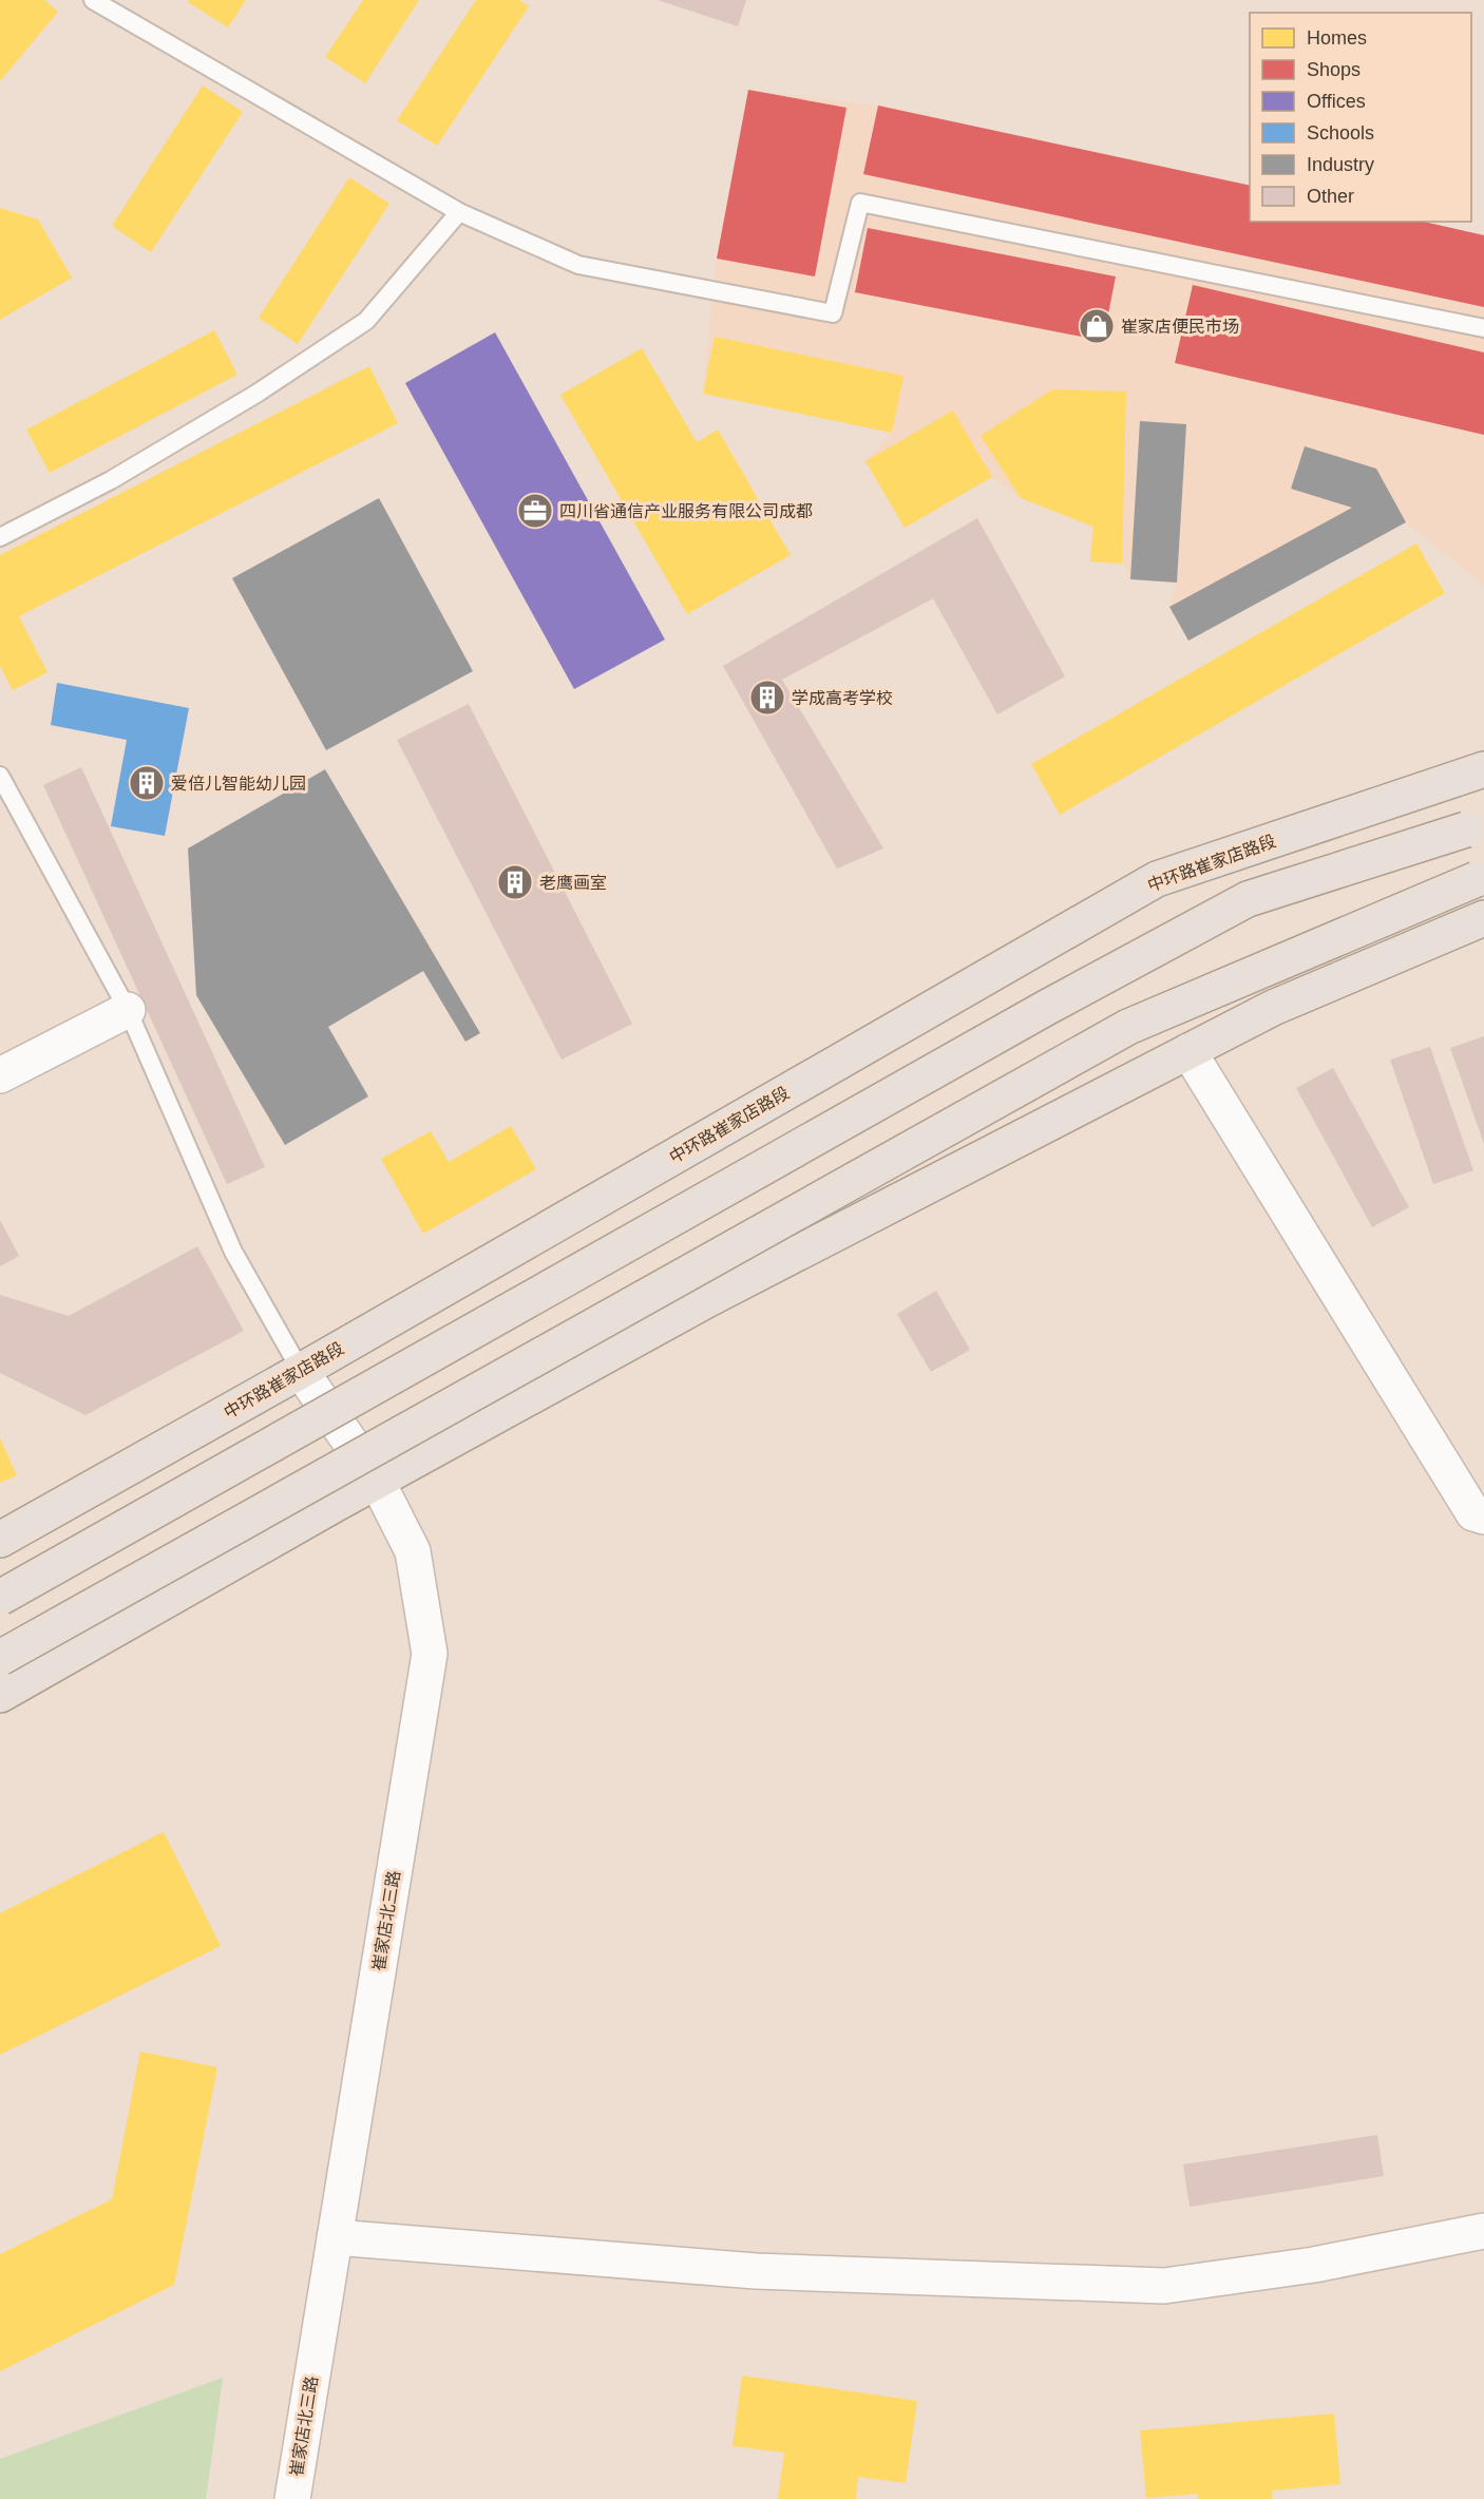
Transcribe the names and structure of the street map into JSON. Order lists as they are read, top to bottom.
{
  "streets": {
    "main road": ["中环路崔家店路段"],
    "street": ["崔家店北三路"]
  },
  "crossings": [
    ["中环路崔家店路段", "崔家店北三路"]
  ],
  "places": {
    "shop": ["崔家店便民市场"],
    "office": ["四川省通信产业服务有限公司成都"],
    "building": ["学成高考学校", "爱倍儿智能幼儿园", "老鹰画室"]
  },
  "legend": [
    "Homes",
    "Shops",
    "Offices",
    "Schools",
    "Industry",
    "Other"
  ]
}
